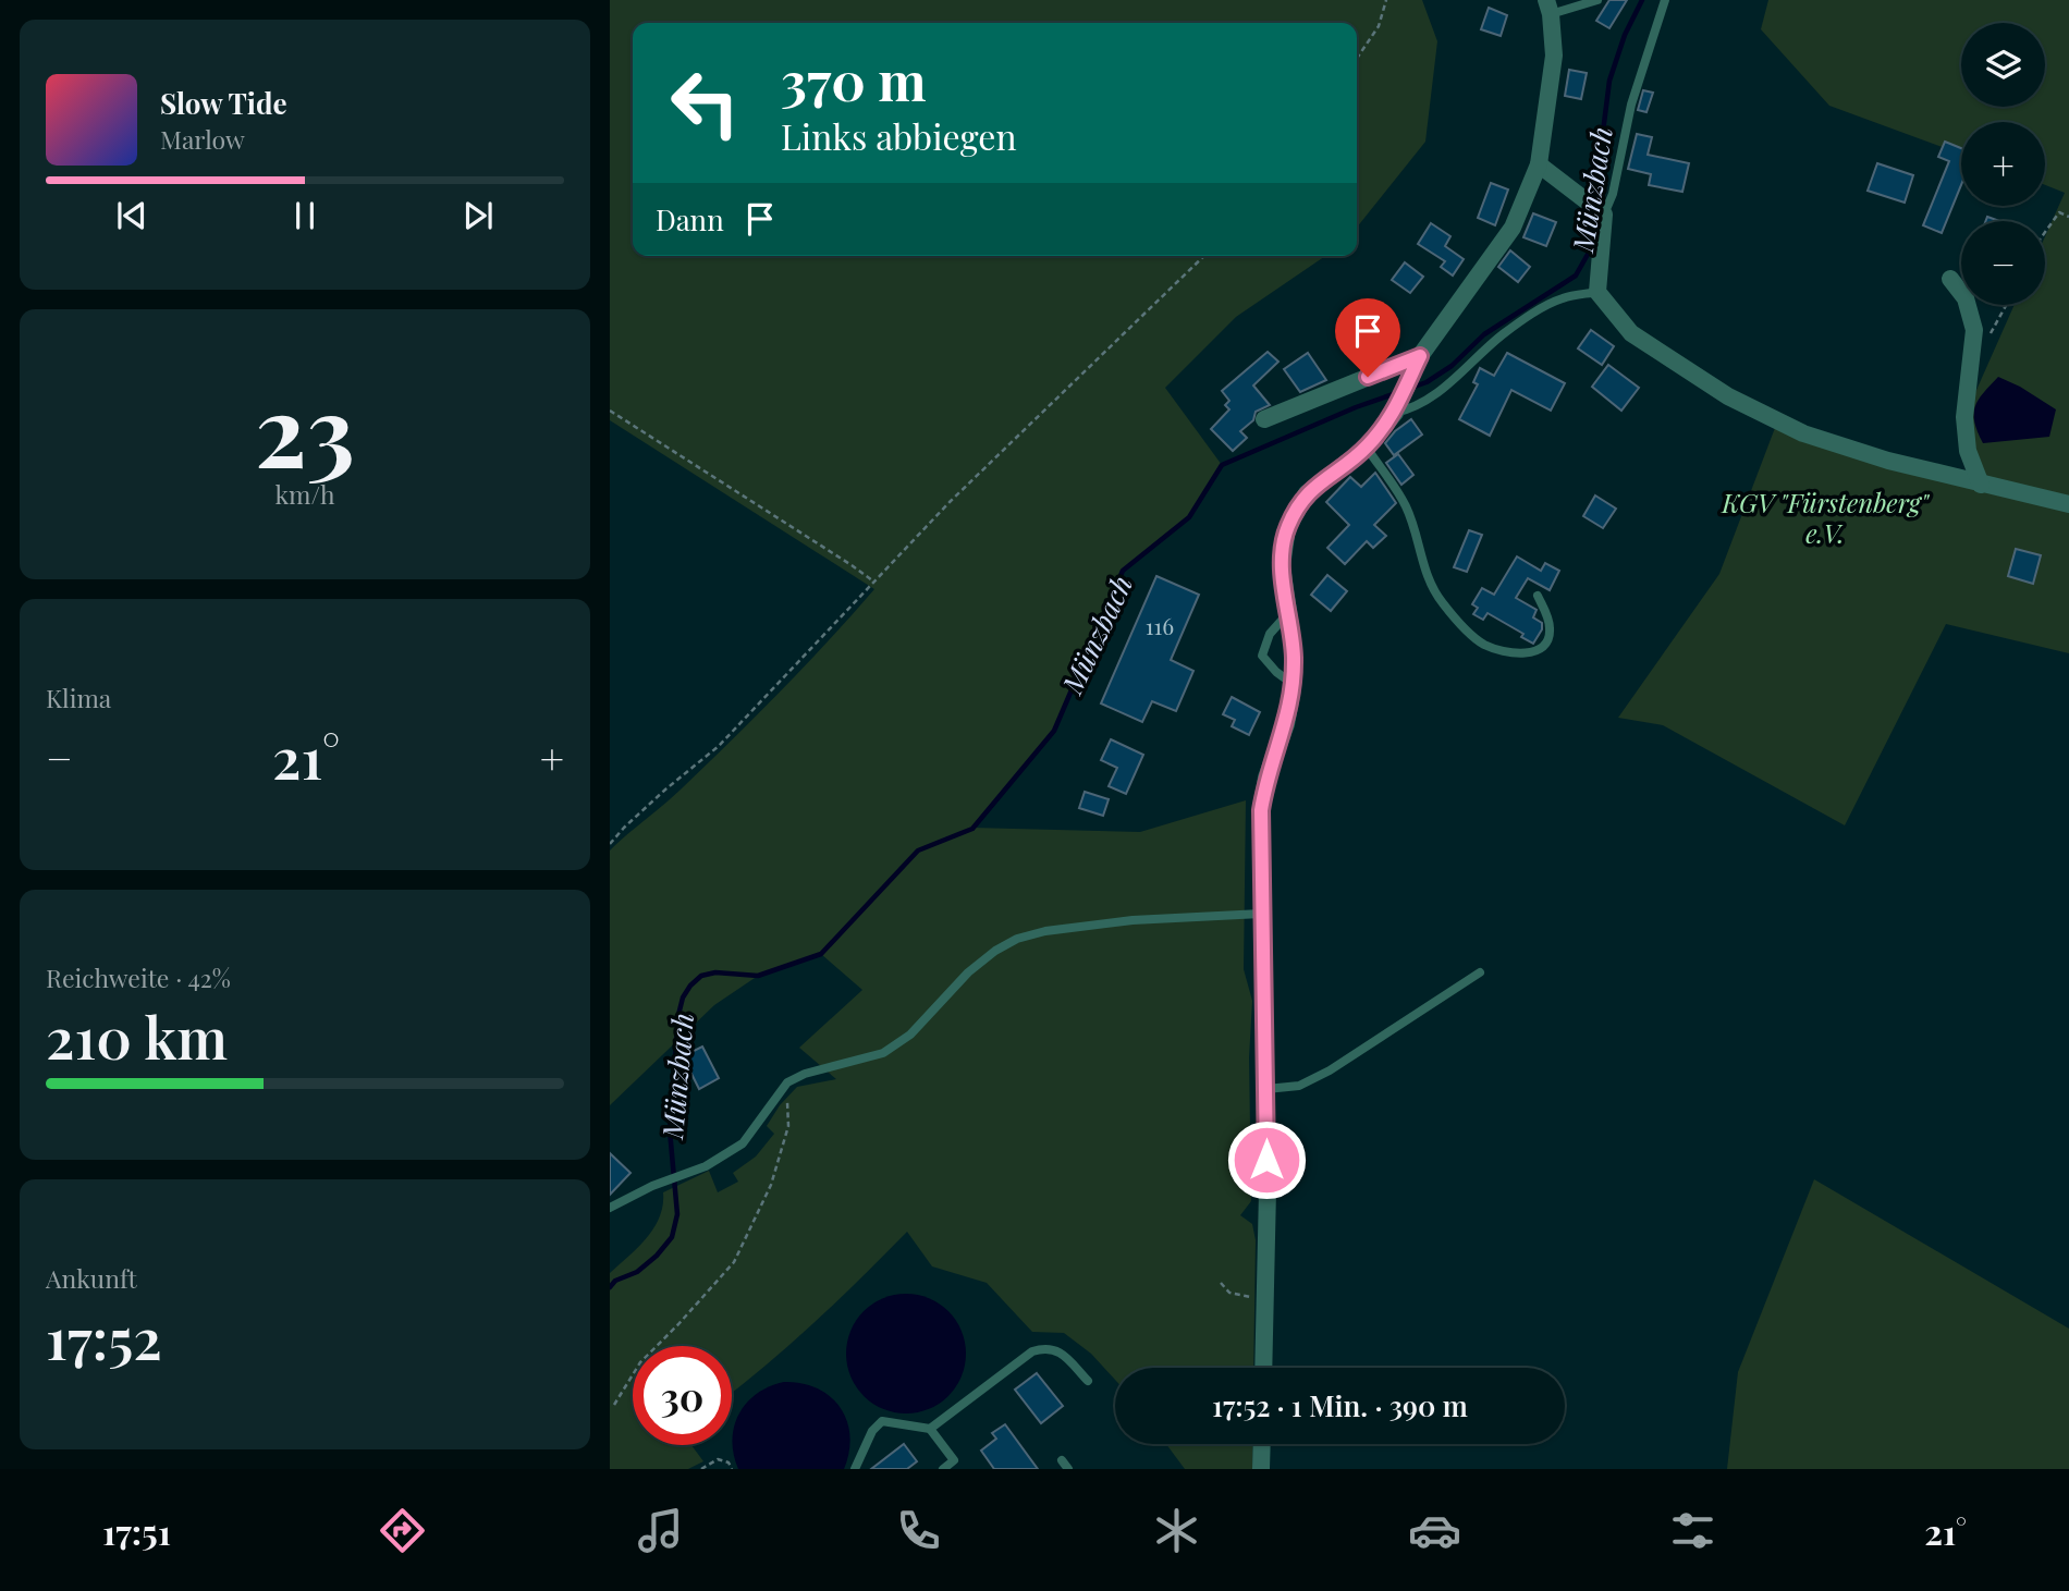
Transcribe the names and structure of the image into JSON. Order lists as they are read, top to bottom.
{
  "water": ["Münzbach"],
  "parks": ["KGV \"Fürstenberg\" e.V."],
  "house_numbers": ["116"],
  "page": {
    "map_buttons": ["+", "−"],
    "turn": ["370 m", "Links abbiegen"],
    "song": ["Slow Tide", "Marlow"],
    "then": "Dann",
    "tile": [
      ["23", "km/h"],
      "Klima",
      ["Reichweite · 42%", "210 km"],
      ["Ankunft", "17:52"]
    ],
    "heat": ["−", "21°", "+"],
    "limit": "30",
    "trip": "17:52 · 1 Min. · 390 m",
    "tabs": ["17:51", "21°"]
  }
}
